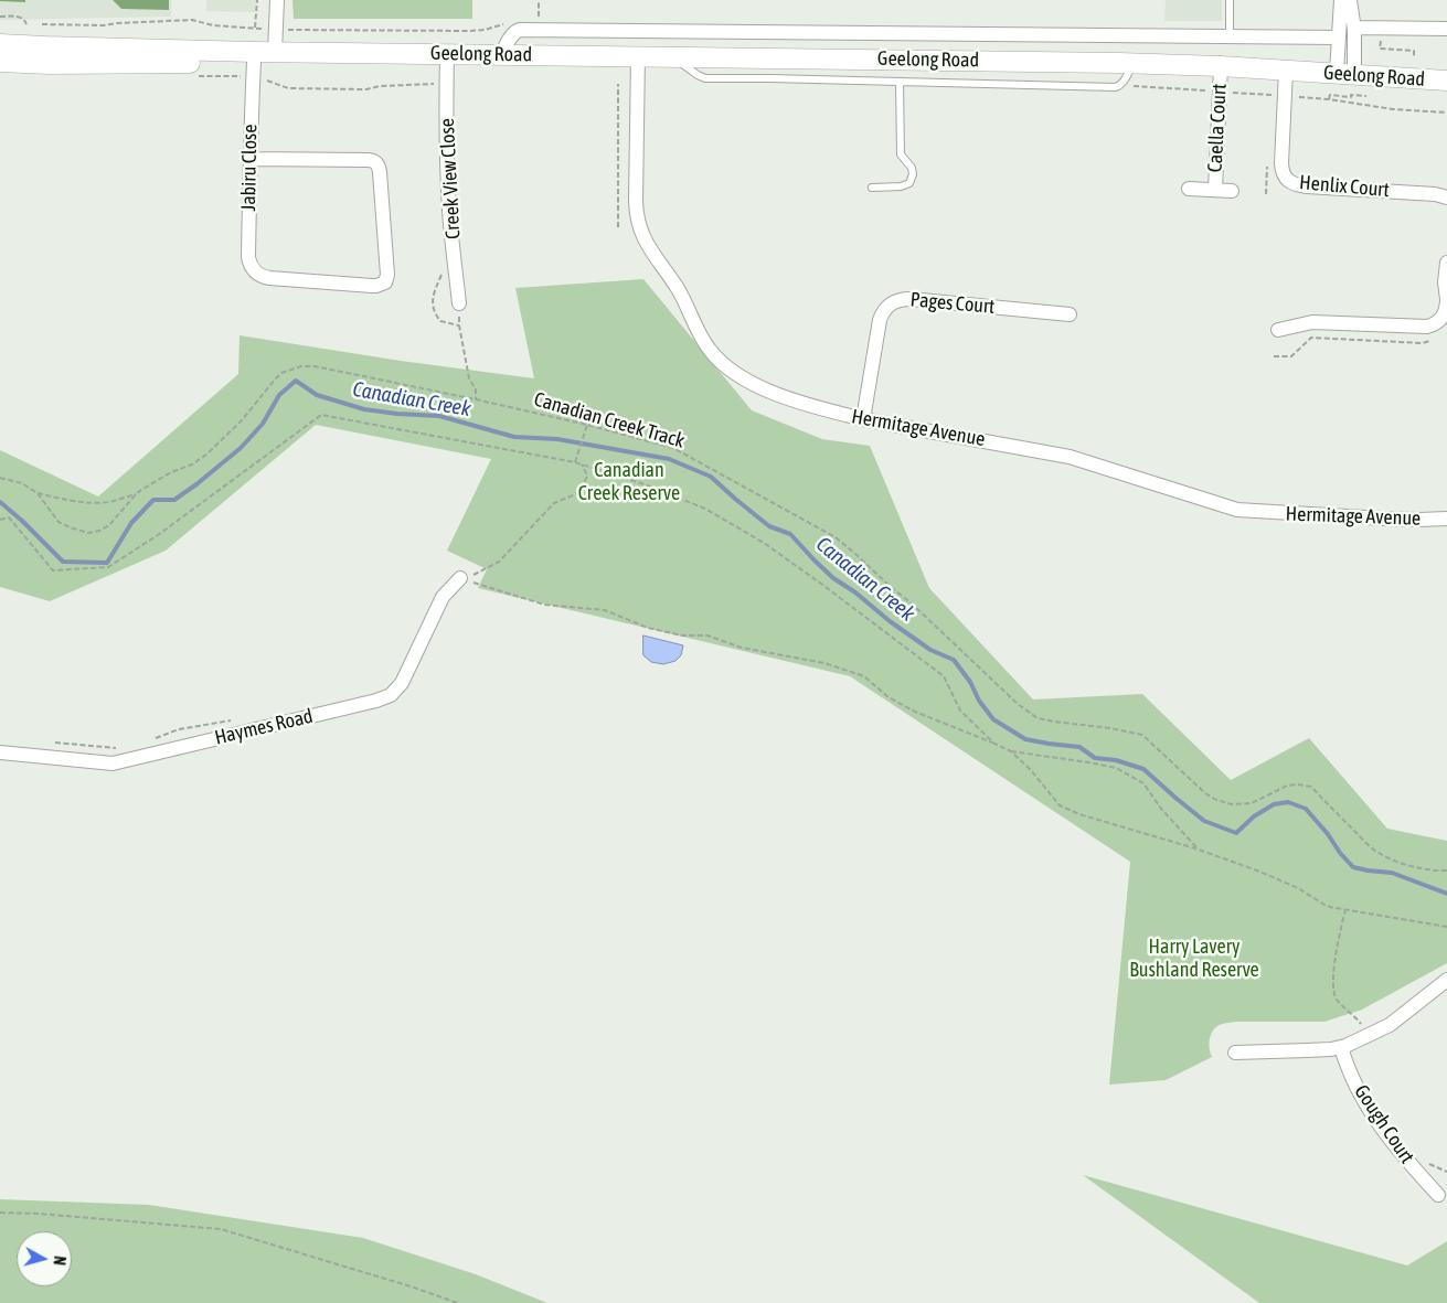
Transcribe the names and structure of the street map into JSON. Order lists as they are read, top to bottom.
{
  "streets": {
    "main road": ["Geelong Road"],
    "street": [
      "Caella Court",
      "Jabiru Close",
      "Creek View Close",
      "Henlix Court",
      "Pages Court",
      "Hermitage Avenue",
      "Haymes Road",
      "Gough Court"
    ],
    "path": ["Canadian Creek Track"]
  },
  "crossings": [
    ["Geelong Road", "Caella Court"],
    ["Geelong Road", "Jabiru Close"],
    ["Geelong Road", "Creek View Close"],
    ["Geelong Road", "Henlix Court"],
    ["Geelong Road", "Hermitage Avenue"],
    ["Pages Court", "Hermitage Avenue"]
  ],
  "water": ["Canadian Creek"],
  "parks": ["Canadian Creek Reserve", "Harry Lavery Bushland Reserve"],
  "north": "right"
}
